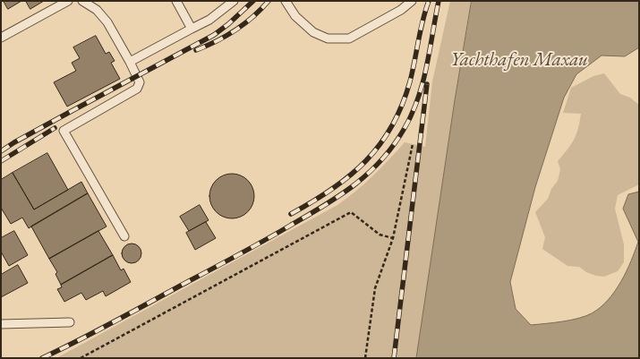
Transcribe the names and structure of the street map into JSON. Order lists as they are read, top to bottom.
{
  "water": ["Yachthafen Maxau"]
}
